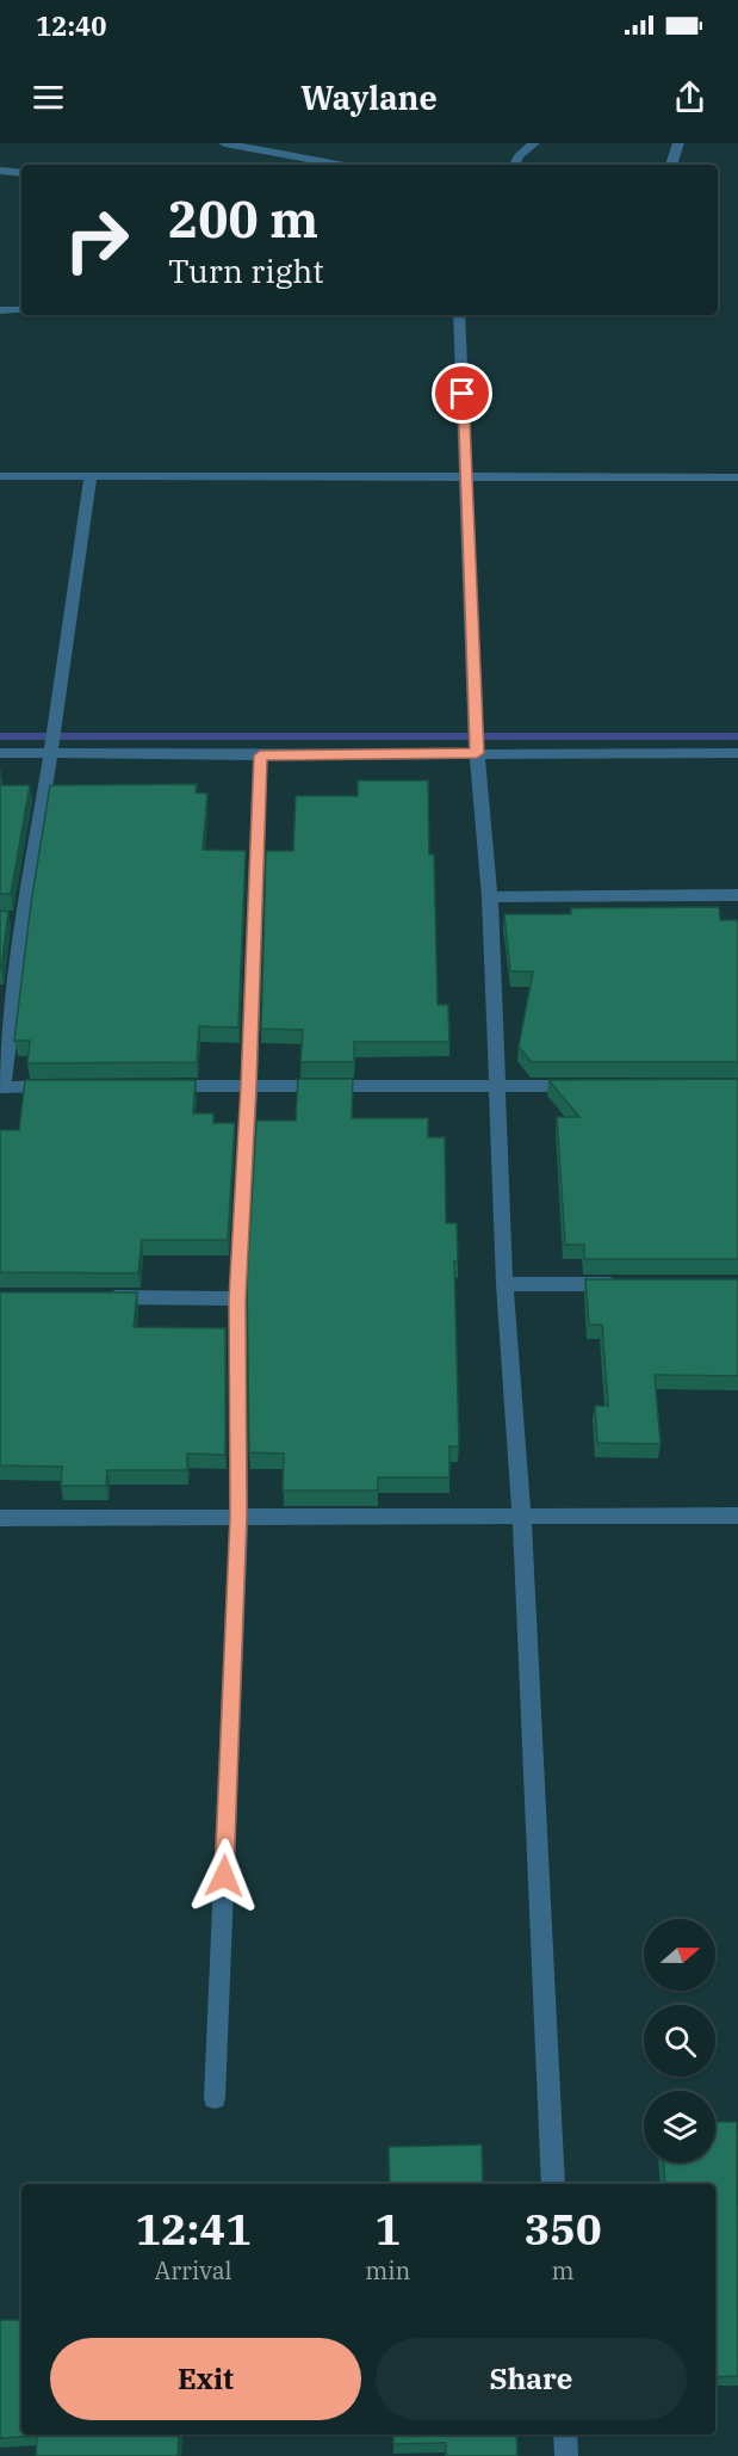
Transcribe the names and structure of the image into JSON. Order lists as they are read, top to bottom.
{
  "north": "right",
  "page": {
    "status": "12:40",
    "header": "Waylane",
    "turn": ["200 m", "Turn right"],
    "eta": [
      "12:41",
      "Arrival",
      "1",
      "min",
      "350",
      "m"
    ],
    "buttons": ["Exit", "Share"]
  }
}
